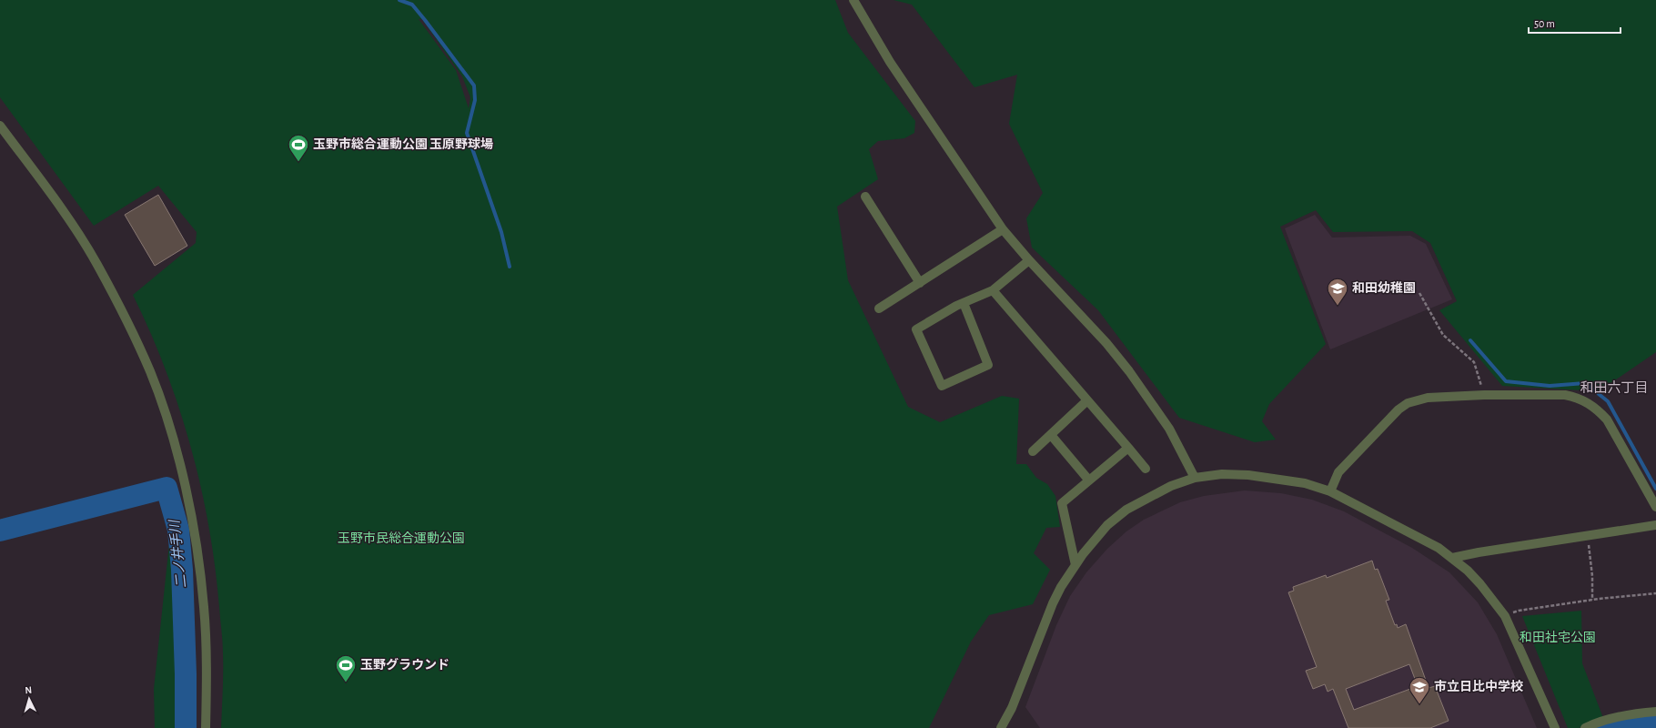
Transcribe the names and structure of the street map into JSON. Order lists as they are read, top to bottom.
{
  "districts": ["和田六丁目"],
  "water": ["二ノ井手川"],
  "parks": ["玉野市民総合運動公園", "和田社宅公園"],
  "places": {
    "sports": ["玉野市総合運動公園 玉原野球場", "玉野グラウンド"],
    "school or university": ["和田幼稚園", "市立日比中学校"]
  },
  "scale_bar": "50 m",
  "north": "top"
}
